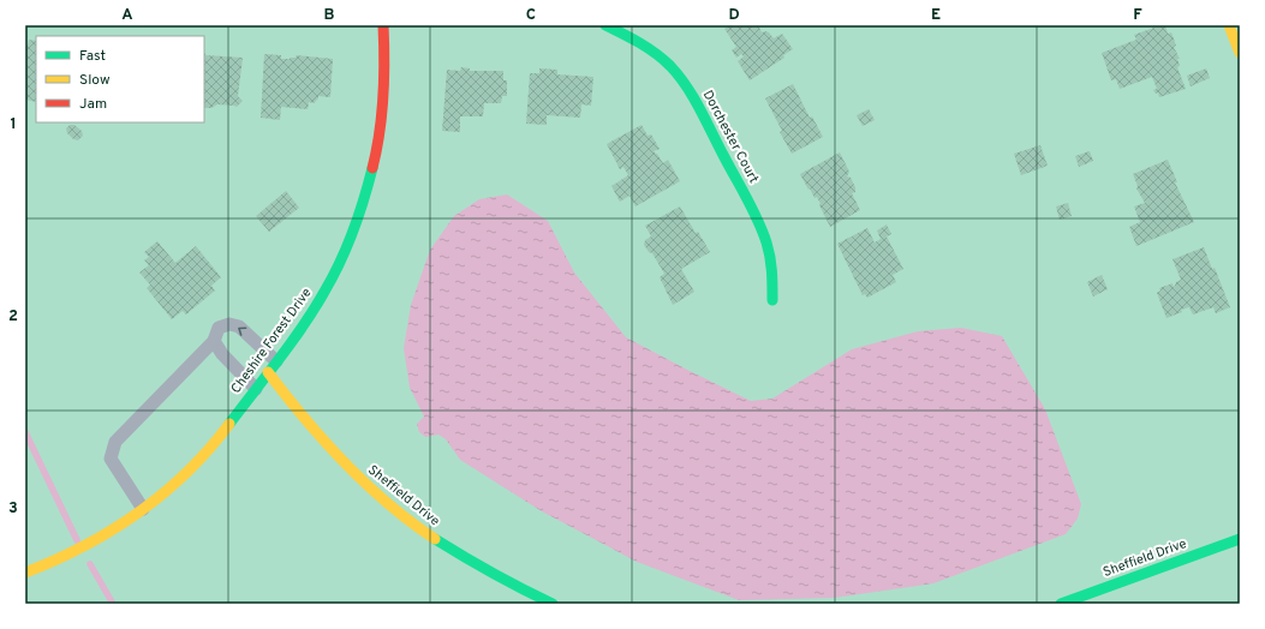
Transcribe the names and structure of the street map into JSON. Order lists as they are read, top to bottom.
{
  "streets": {
    "street": ["Dorchester Court", "Cheshire Forest Drive", "Sheffield Drive"]
  },
  "crossings": [
    ["Cheshire Forest Drive", "Sheffield Drive"]
  ],
  "legend": ["Fast", "Slow", "Jam"],
  "grid": {
    "columns": [
      "A",
      "B",
      "C",
      "D",
      "E",
      "F"
    ],
    "rows": ["1", "2", "3"]
  }
}
